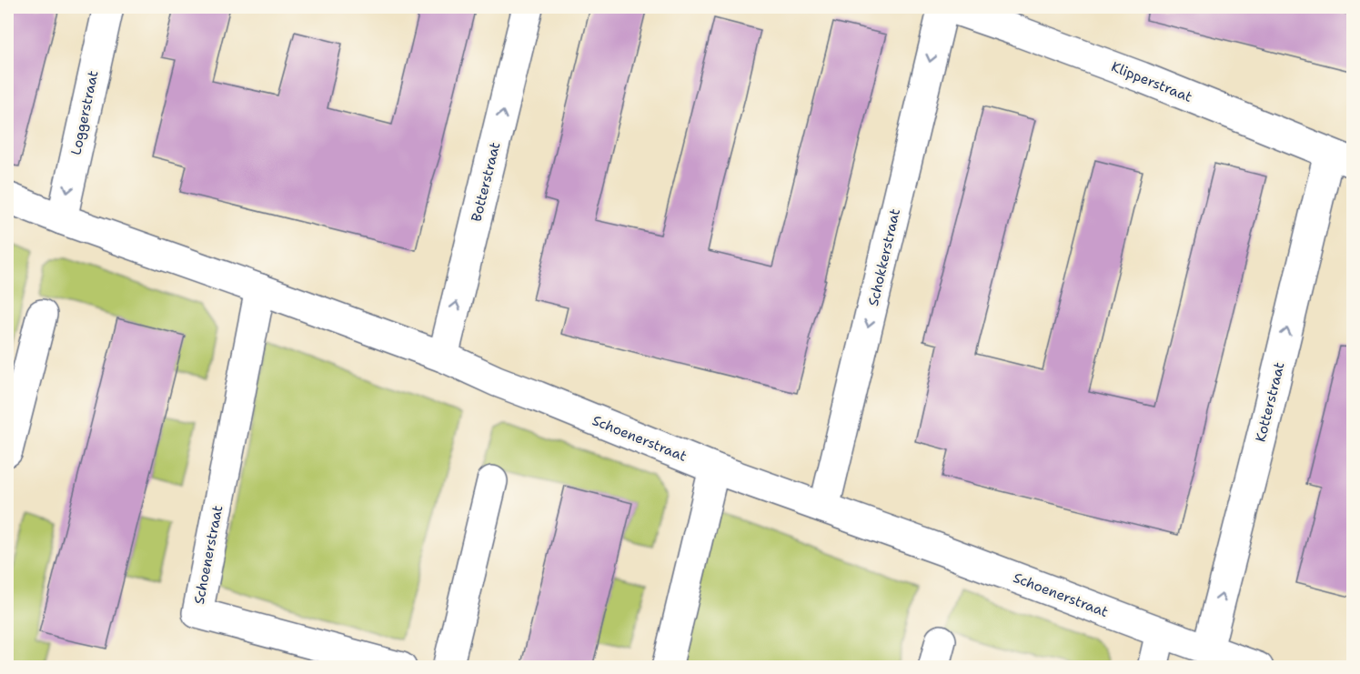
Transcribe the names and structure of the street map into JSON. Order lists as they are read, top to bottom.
{
  "streets": {
    "street": [
      "Klipperstraat",
      "Loggerstraat",
      "Botterstraat",
      "Schokkerstraat",
      "Kotterstraat",
      "Schoenerstraat"
    ]
  },
  "crossings": [
    ["Klipperstraat", "Kotterstraat"],
    ["Loggerstraat", "Schoenerstraat"],
    ["Botterstraat", "Schoenerstraat"],
    ["Schokkerstraat", "Schoenerstraat"],
    ["Kotterstraat", "Schoenerstraat"]
  ],
  "one_way": [
    "Loggerstraat",
    "Botterstraat",
    "Schokkerstraat",
    "Kotterstraat"
  ]
}
